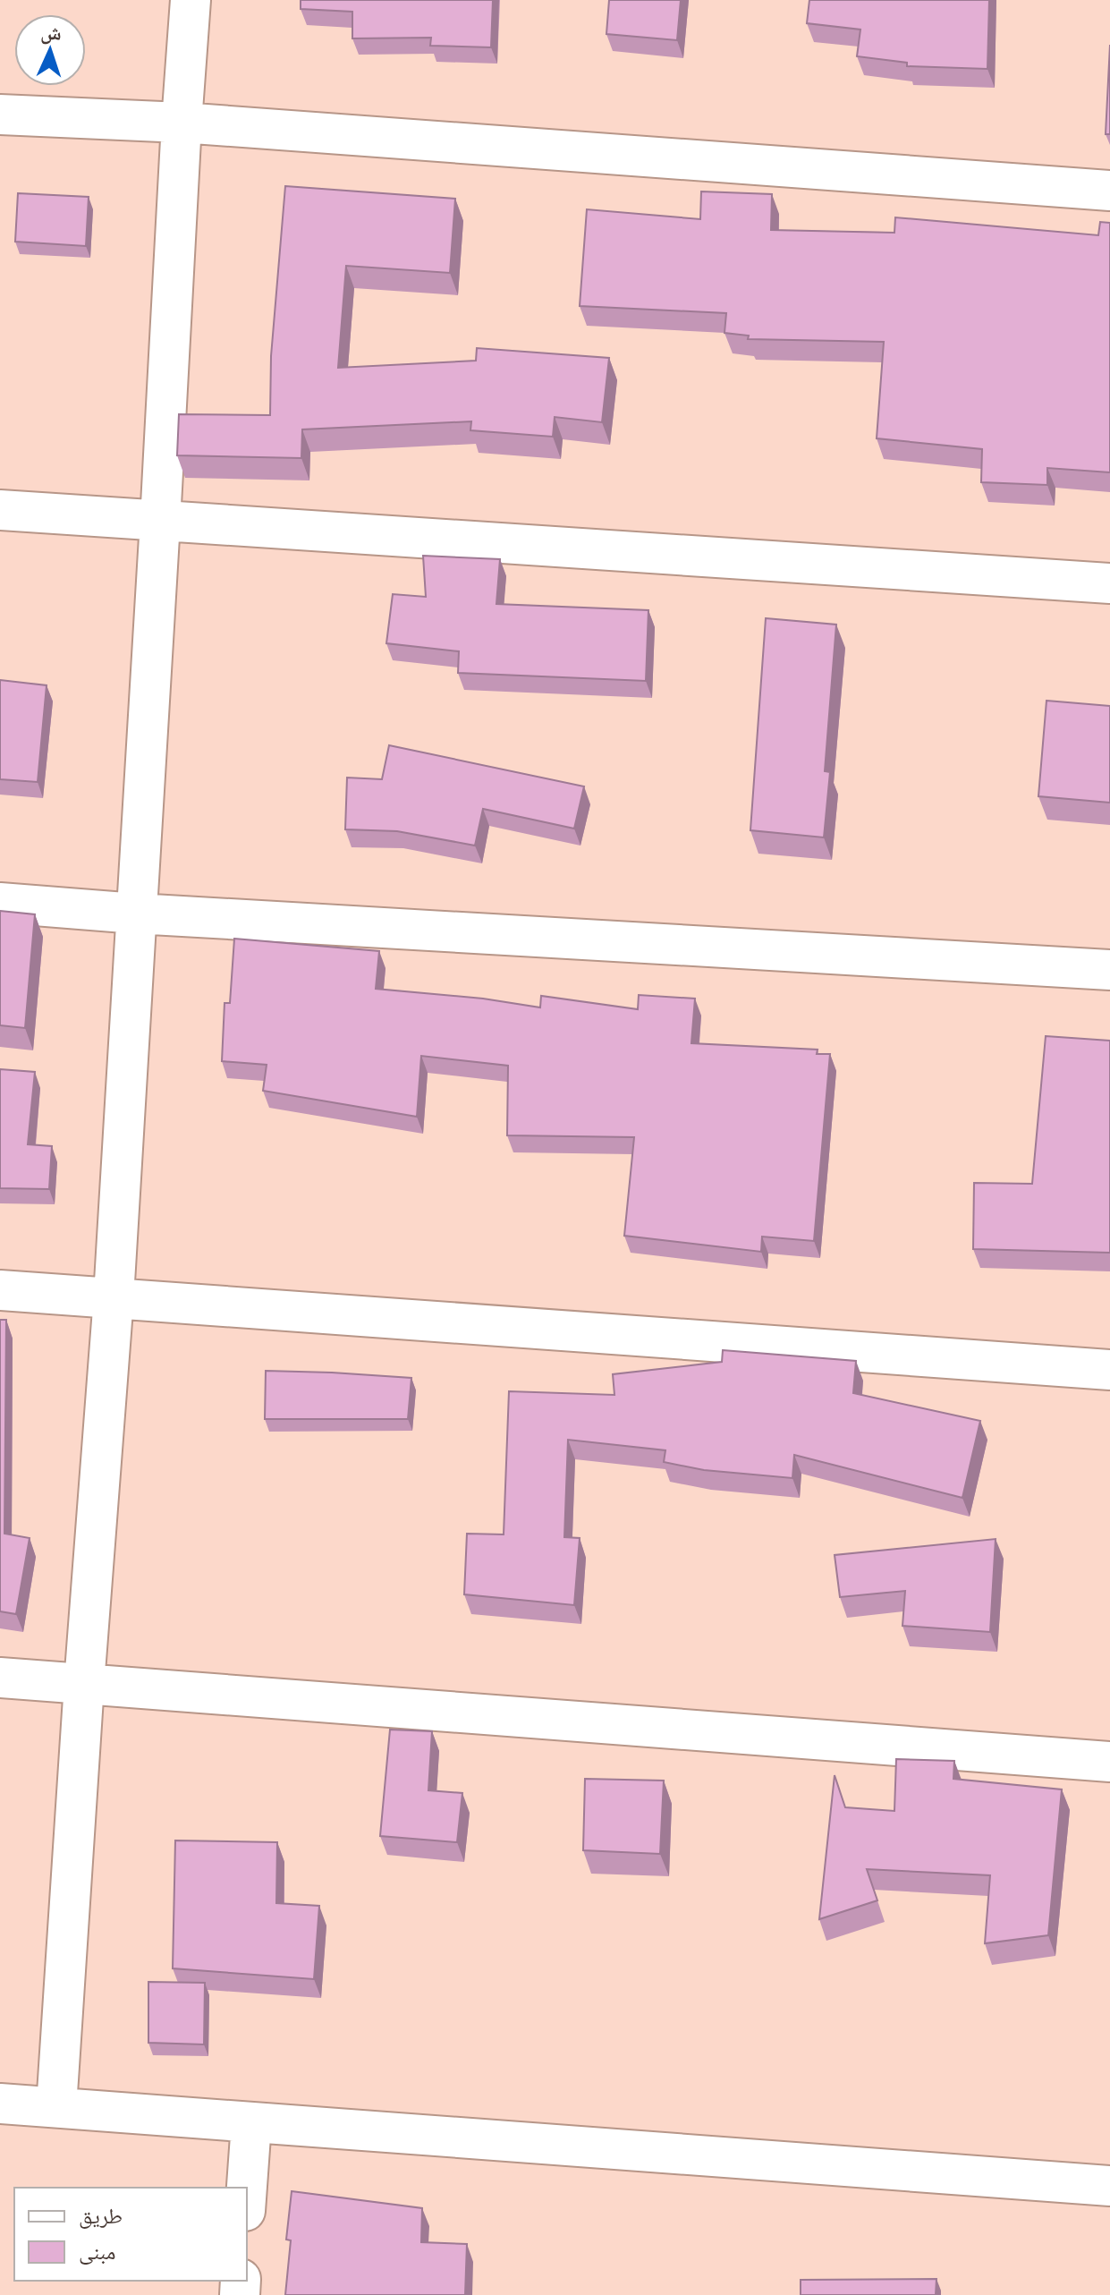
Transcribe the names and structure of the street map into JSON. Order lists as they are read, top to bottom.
{
  "legend": ["طريق", "مبنى"],
  "north": "top"
}
